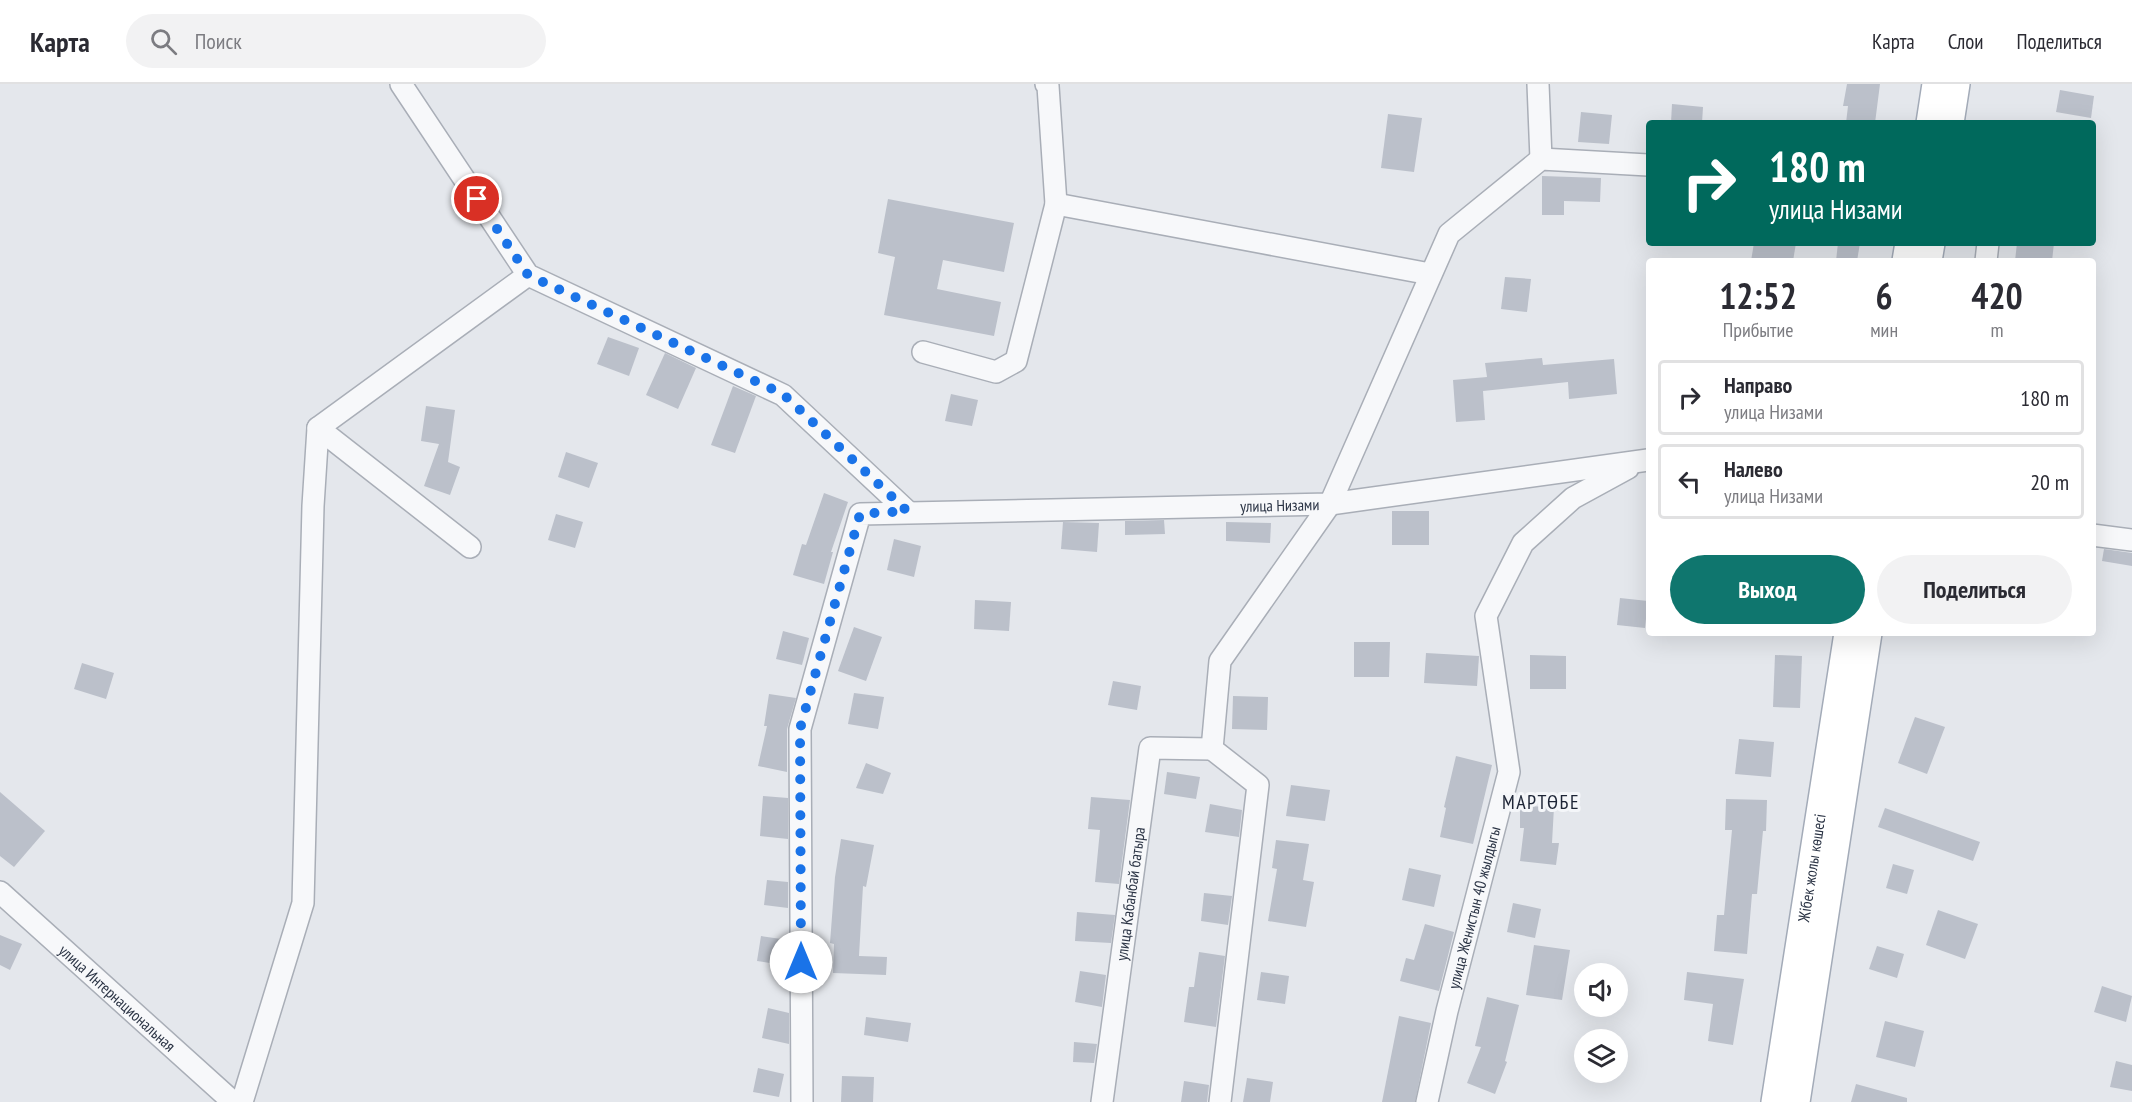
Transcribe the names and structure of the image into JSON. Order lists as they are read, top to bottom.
{
  "streets": {
    "main road": ["Жібек жолы көшесі"],
    "street": [
      "улица Низами",
      "улица Кабанбай батыра",
      "улица Женистын 40 жылдыгы",
      "улица Интернациональная"
    ]
  },
  "crossings": [
    ["улица Низами", "улица Женистын 40 жылдыгы"]
  ],
  "districts": ["МАРТӨБЕ"],
  "page": {
    "header": "Карта",
    "search": "Поиск",
    "nav": ["Карта", "Слои", "Поделиться"],
    "turn": ["180 m", "улица Низами"],
    "eta": [
      "12:52",
      "Прибытие",
      "6",
      "мин",
      "420",
      "m"
    ],
    "list": [
      {
        "name": "Направо",
        "note": "улица Низами",
        "value": "180 m"
      },
      {
        "name": "Налево",
        "note": "улица Низами",
        "value": "20 m"
      }
    ],
    "buttons": ["Выход", "Поделиться"]
  }
}
